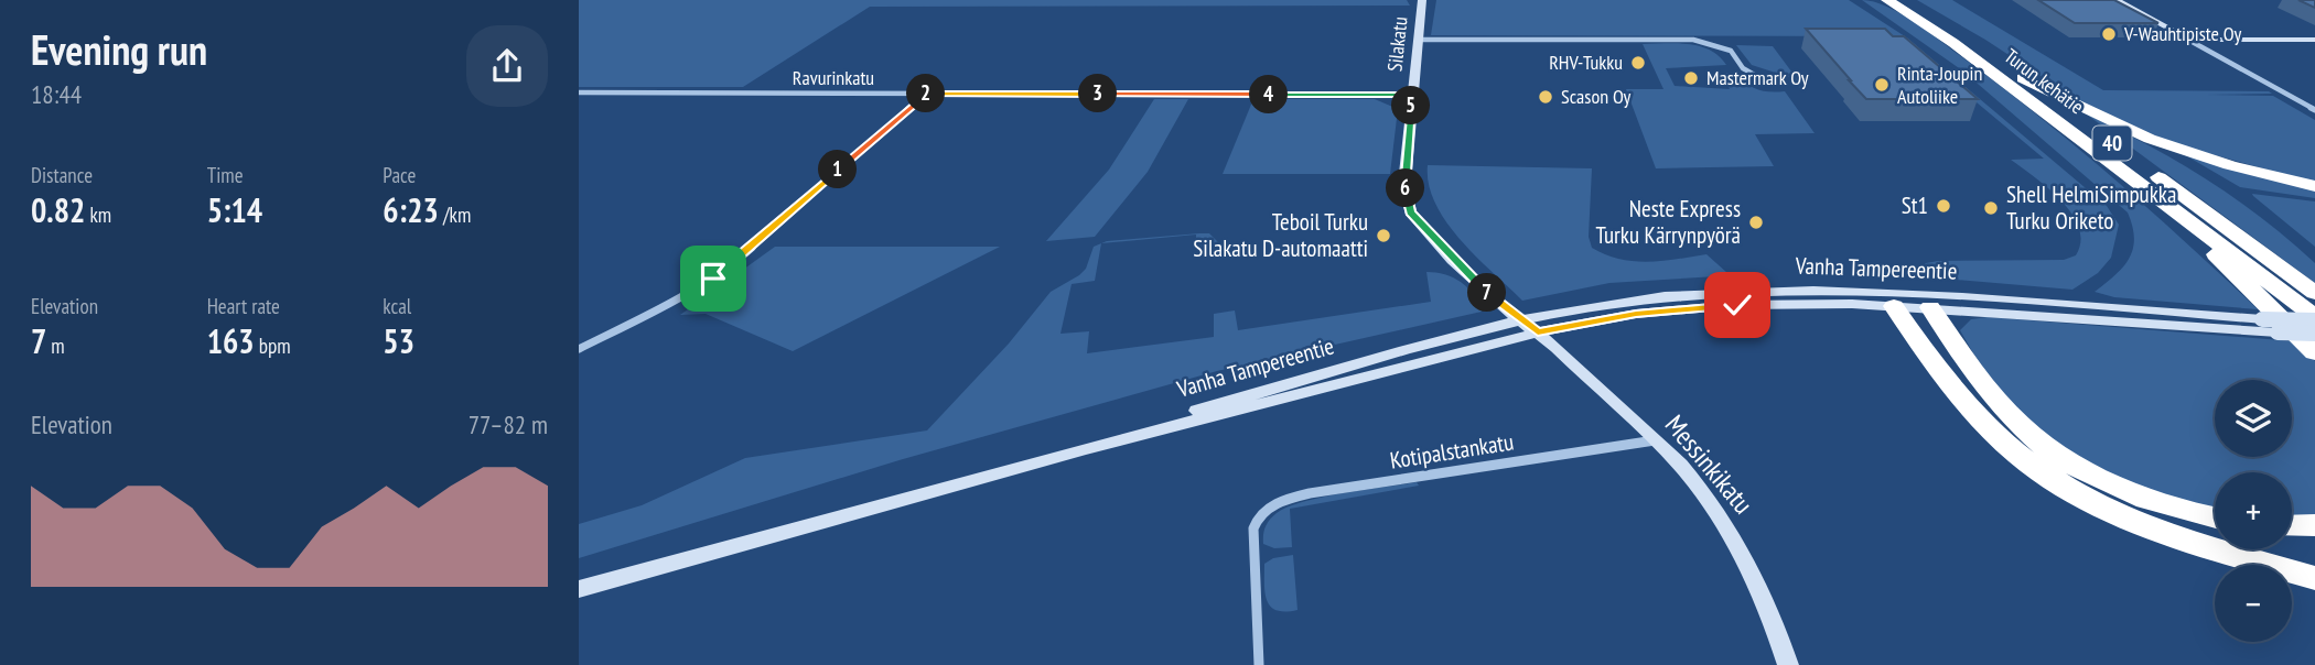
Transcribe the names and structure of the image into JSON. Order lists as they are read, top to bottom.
{
  "streets": {
    "highway": ["Turun kehätie", "40"],
    "main road": ["Silakatu", "Vanha Tampereentie", "Messinkikatu"],
    "street": ["Ravurinkatu", "Kotipalstankatu"]
  },
  "crossings": [
    ["Silakatu", "Ravurinkatu"],
    ["Silakatu", "Vanha Tampereentie"],
    ["Silakatu", "Messinkikatu"],
    ["Turun kehätie", "Vanha Tampereentie"],
    ["Vanha Tampereentie", "Messinkikatu"],
    ["Kotipalstankatu", "Messinkikatu"]
  ],
  "places": [
    "V-Wauhtipiste Oy",
    "RHV-Tukku",
    "Mastermark Oy",
    "Rinta-Joupin Autoliike",
    "Scason Oy",
    "St1",
    "Shell HelmiSimpukka Turku Oriketo",
    "Neste Express Turku Kärrynpyörä",
    "Teboil Turku Silakatu D-automaatti"
  ],
  "page": {
    "heading": ["Evening run", "18:44"],
    "pins": [
      "2",
      "3",
      "4",
      "5",
      "1",
      "6",
      "7"
    ],
    "stats": [
      ["Distance", "0.82 km"],
      ["Time", "5:14"],
      ["Pace", "6:23 /km"],
      ["Elevation", "7 m"],
      ["Heart rate", "163 bpm"],
      ["kcal", "53"]
    ],
    "map_buttons": ["+", "−"],
    "chart": ["Elevation", "77–82 m"]
  }
}
